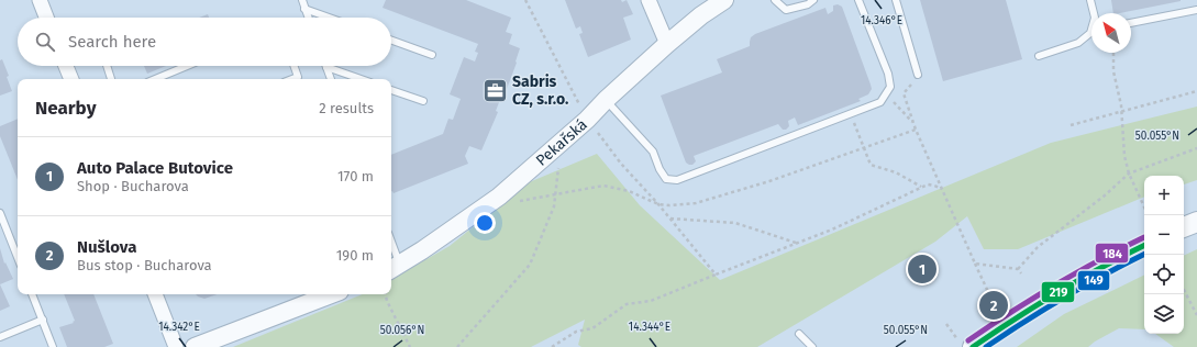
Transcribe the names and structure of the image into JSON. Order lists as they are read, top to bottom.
{
  "streets": {
    "street": ["Pekařská"]
  },
  "places": {
    "office": ["Sabris CZ, s.r.o."]
  },
  "lines": ["transit line 184", "transit line 219", "transit line 149"],
  "north": "top left",
  "page": {
    "search": "Search here",
    "heading": ["Nearby", "2 results"],
    "list": [
      {
        "mark": "1",
        "name": "Auto Palace Butovice",
        "note": "Shop · Bucharova",
        "value": "170 m"
      },
      {
        "mark": "2",
        "name": "Nušlova",
        "note": "Bus stop · Bucharova",
        "value": "190 m"
      }
    ],
    "map_buttons": ["+", "−"],
    "pins": ["1", "2"]
  },
  "coordinates": [
    "14.346°E",
    "50.055°N",
    "14.342°E",
    "14.344°E",
    "50.056°N"
  ]
}
